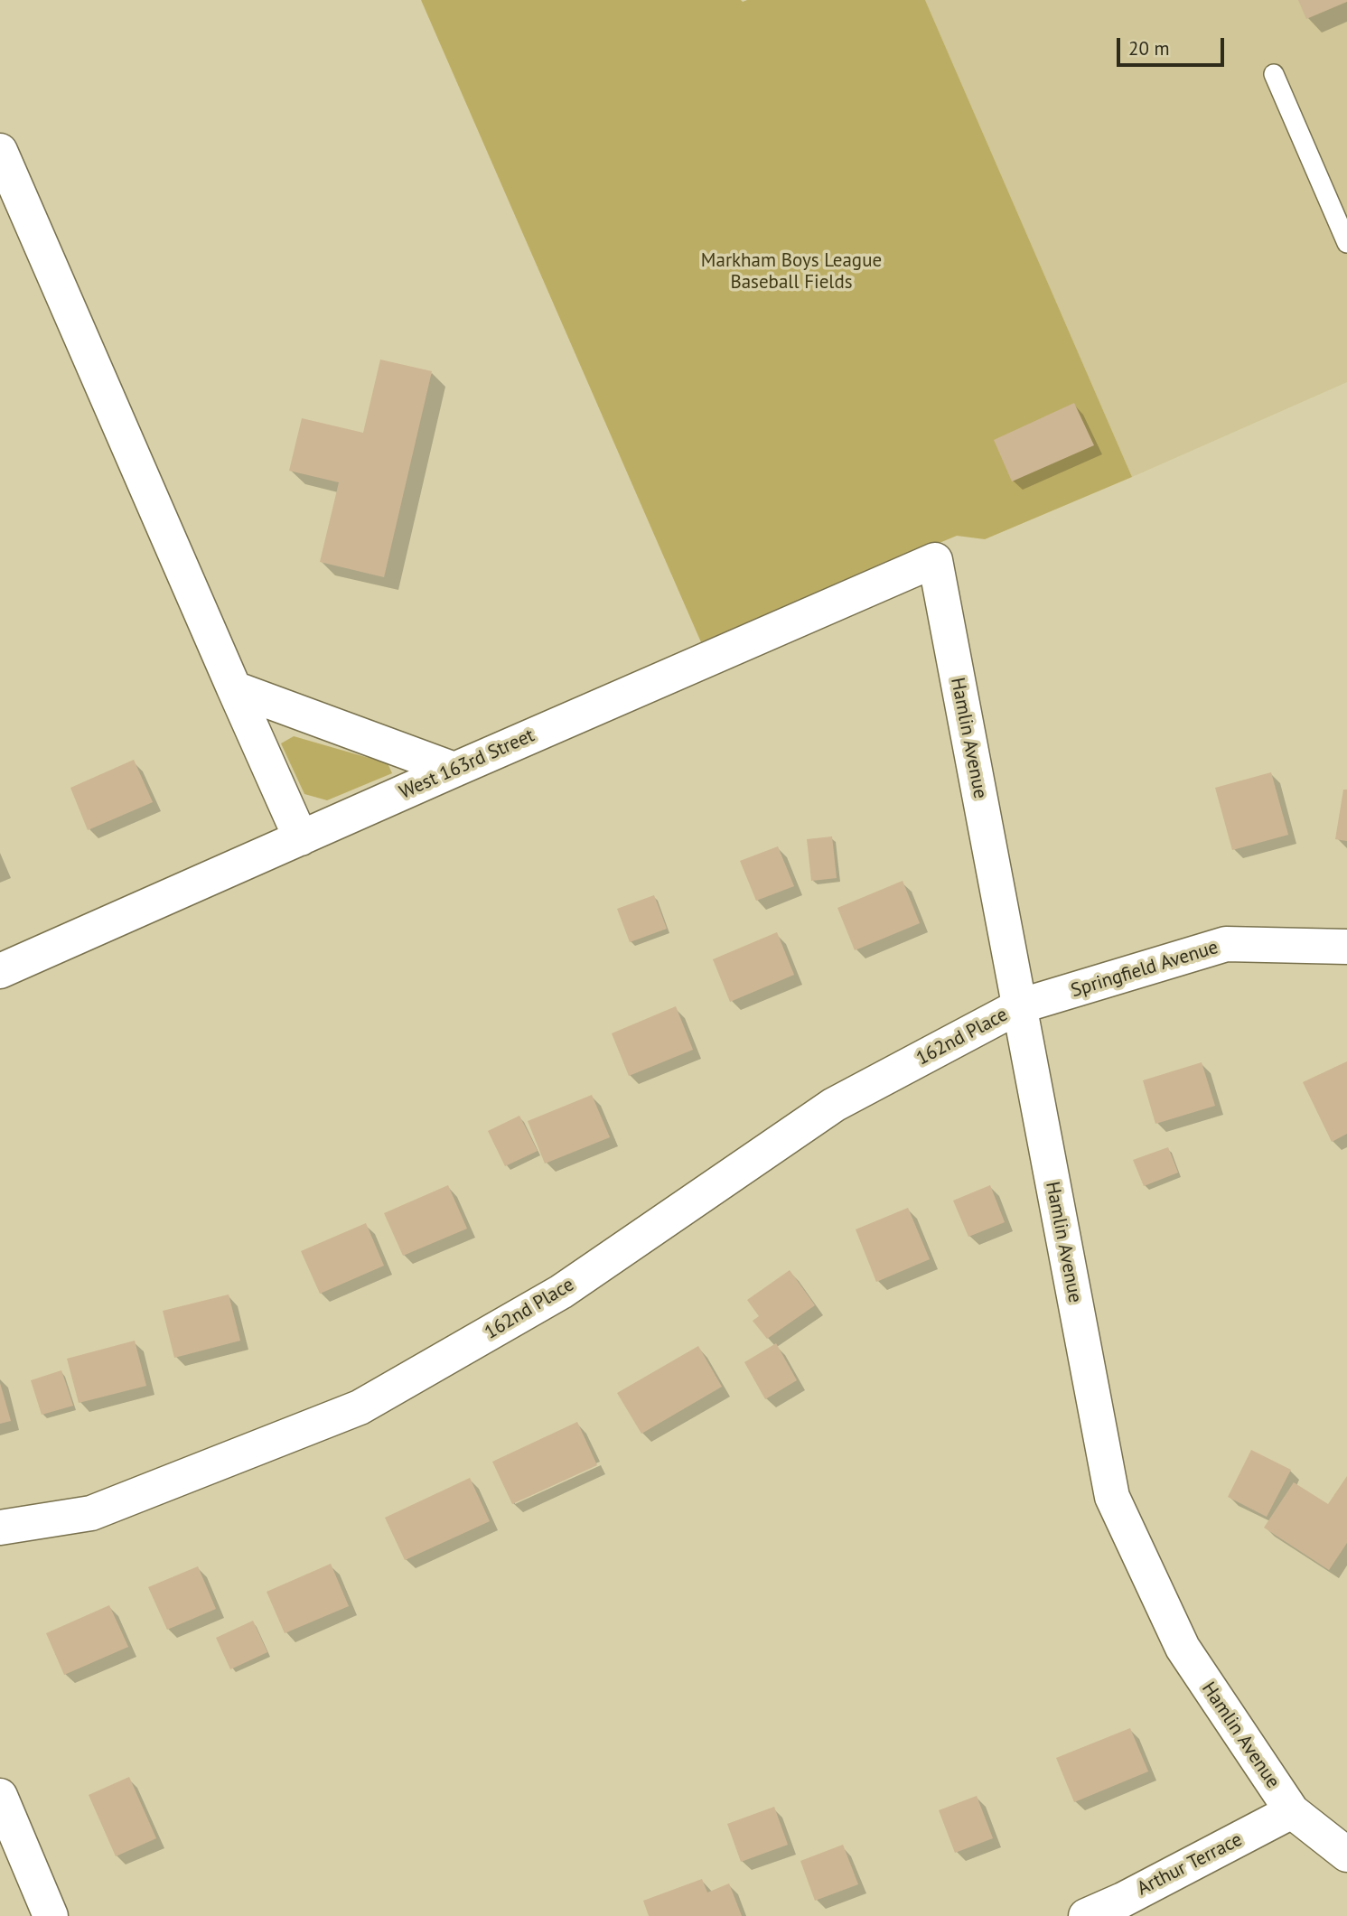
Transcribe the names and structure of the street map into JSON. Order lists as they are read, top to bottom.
{
  "streets": {
    "street": [
      "Hamlin Avenue",
      "West 163rd Street",
      "Springfield Avenue",
      "162nd Place",
      "Arthur Terrace"
    ]
  },
  "crossings": [
    ["Hamlin Avenue", "West 163rd Street"],
    ["Hamlin Avenue", "Springfield Avenue"],
    ["Hamlin Avenue", "162nd Place"],
    ["Hamlin Avenue", "Arthur Terrace"],
    ["Springfield Avenue", "162nd Place"]
  ],
  "parks": ["Markham Boys League Baseball Fields"],
  "scale_bar": "20 m"
}
